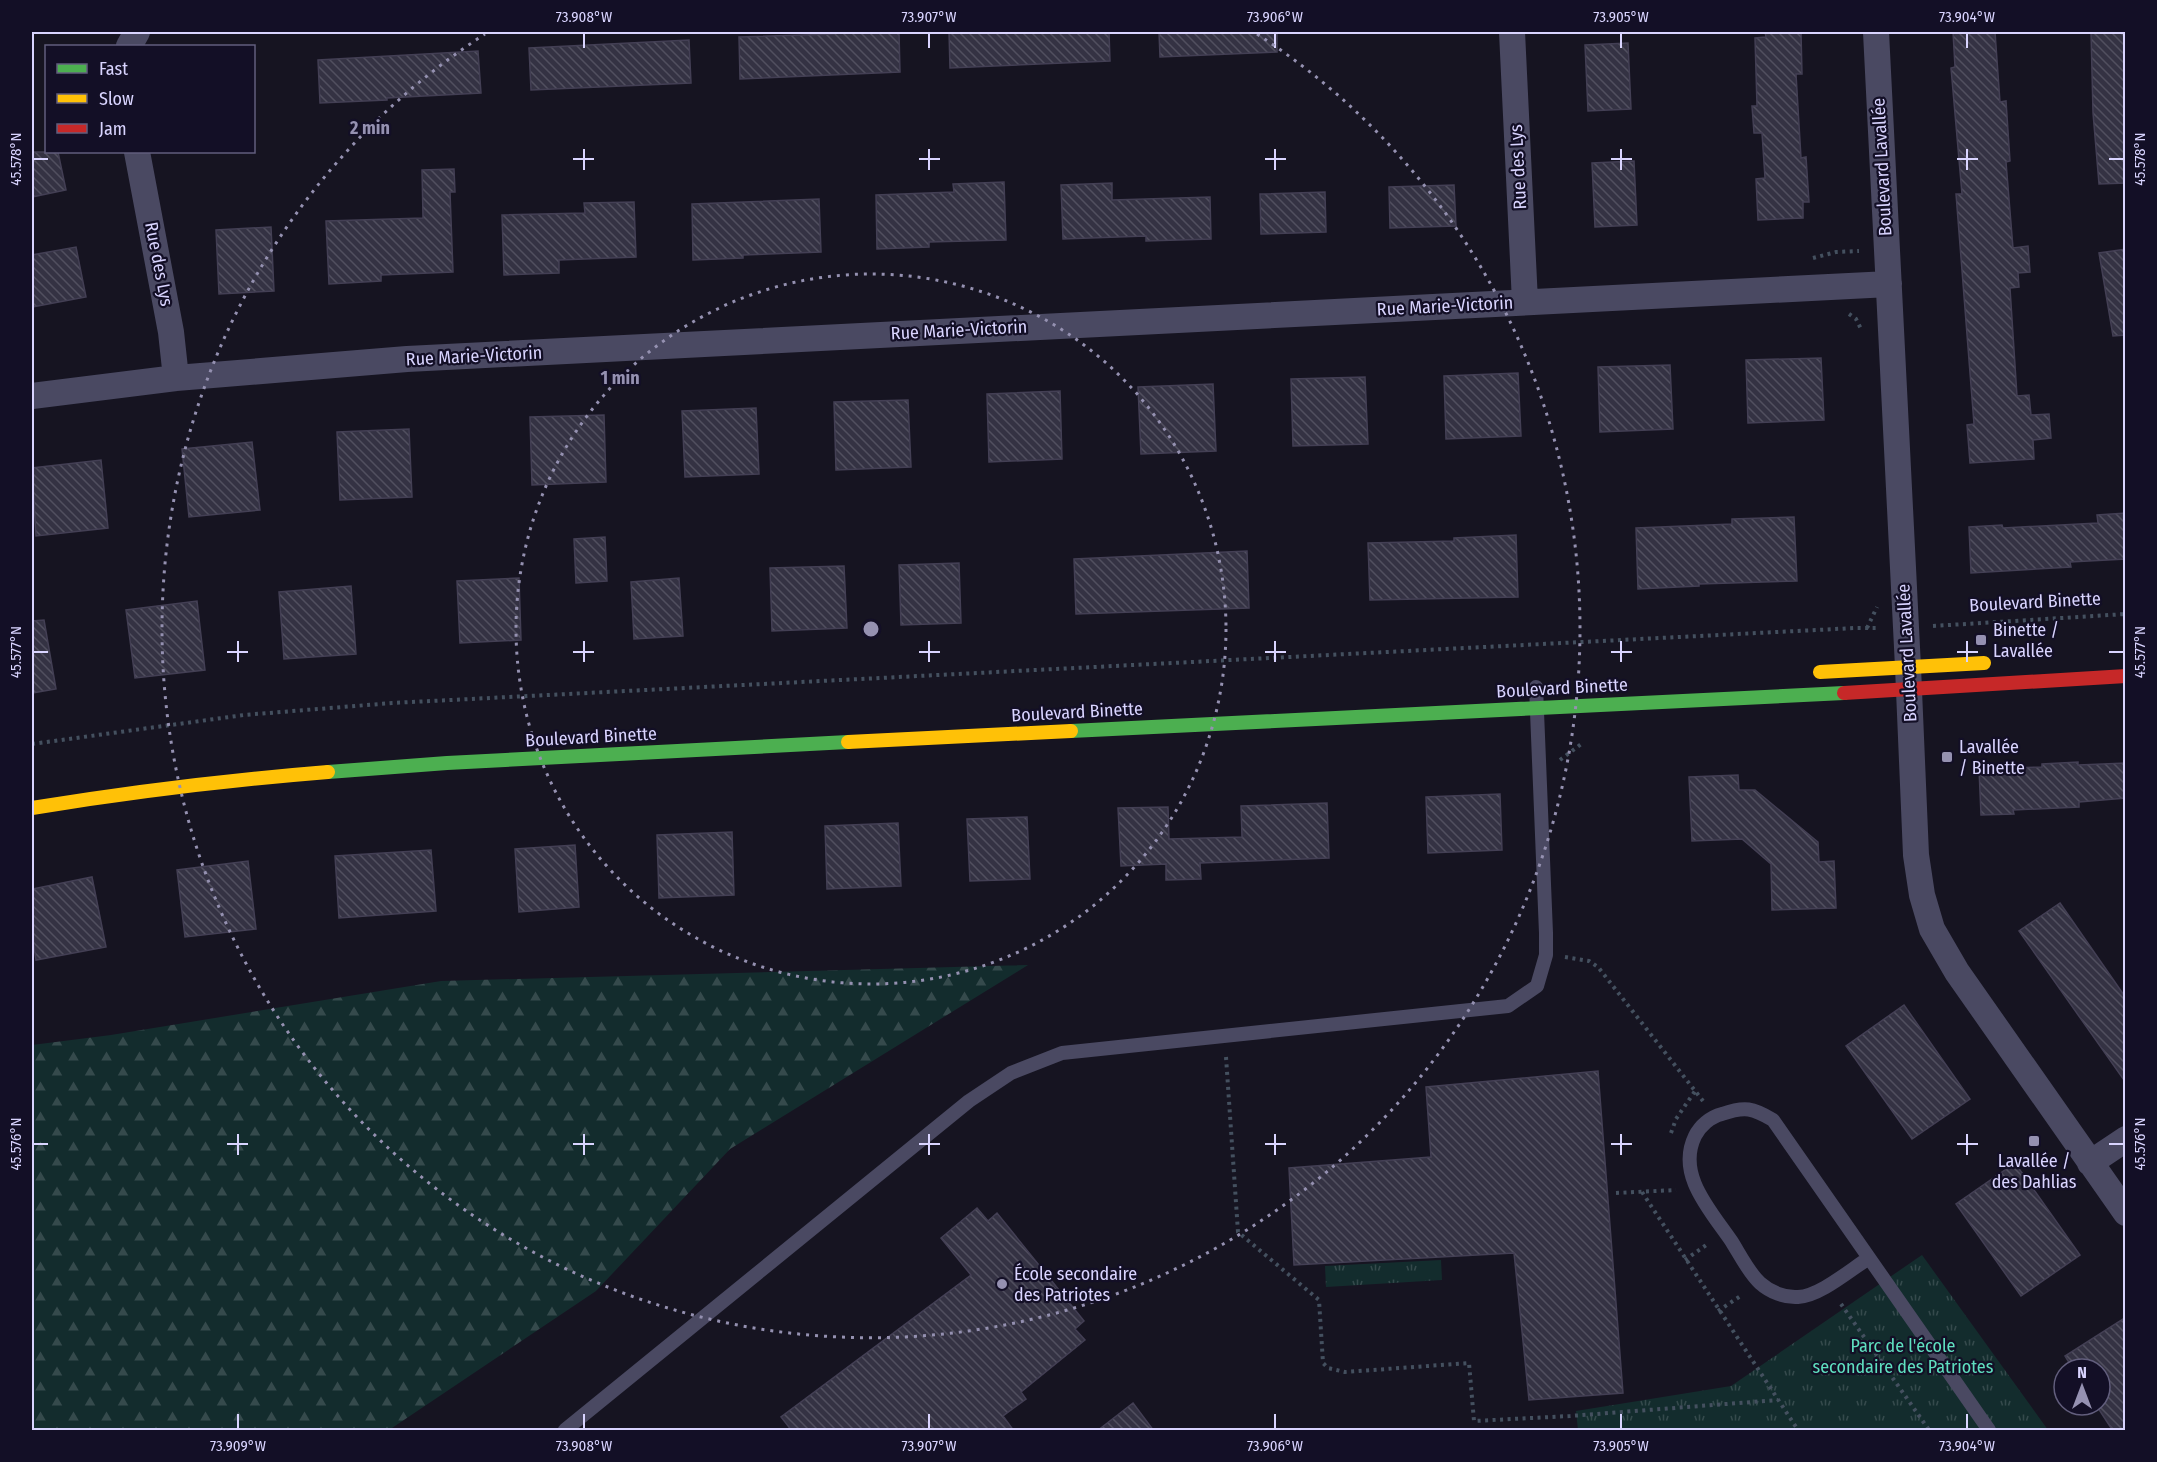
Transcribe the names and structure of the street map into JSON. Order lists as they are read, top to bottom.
{
  "streets": {
    "street": [
      "Rue des Lys",
      "Boulevard Lavallée",
      "Rue Marie-Victorin",
      "Boulevard Binette"
    ]
  },
  "crossings": [
    ["Rue des Lys", "Rue Marie-Victorin"],
    ["Boulevard Lavallée", "Rue Marie-Victorin"],
    ["Boulevard Lavallée", "Boulevard Binette"]
  ],
  "parks": ["Parc de l'école secondaire des Patriotes"],
  "places": {
    "transit": ["Binette / Lavallée", "Lavallée / Binette", "Lavallée / des Dahlias"],
    "other": ["École secondaire des Patriotes"]
  },
  "legend": ["Fast", "Slow", "Jam"],
  "north": "top",
  "coordinates": [
    "73.908°W",
    "73.907°W",
    "73.906°W",
    "73.905°W",
    "73.904°W",
    "45.578°N",
    "45.577°N",
    "45.576°N",
    "73.909°W"
  ],
  "rings": ["2 min", "1 min"]
}
